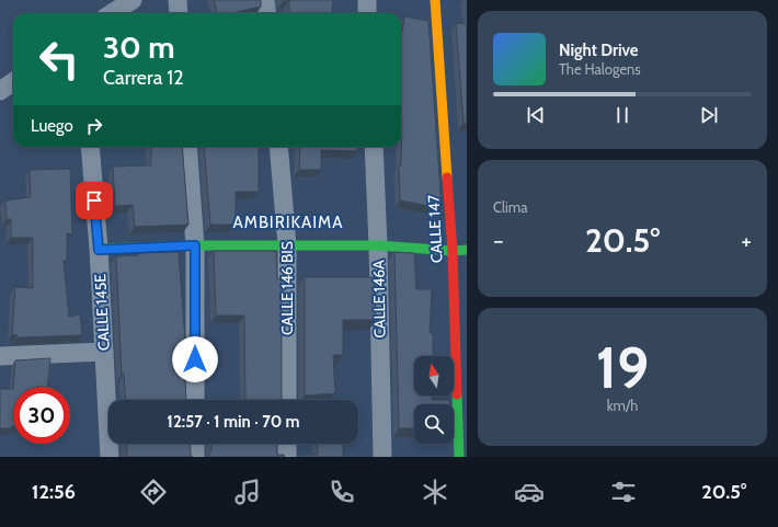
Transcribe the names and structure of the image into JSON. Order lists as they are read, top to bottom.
{
  "streets": {
    "street": [
      "CALLE 147",
      "CALLE 146 BIS",
      "CALLE 146A",
      "CALLE 145E"
    ]
  },
  "districts": ["AMBIRIKAIMA"],
  "north": "top",
  "page": {
    "turn": ["30 m", "Carrera 12"],
    "song": ["Night Drive", "The Halogens"],
    "then": "Luego",
    "tile": [
      "Clima",
      ["19", "km/h"]
    ],
    "heat": ["−", "20.5°", "+"],
    "limit": "30",
    "trip": "12:57 · 1 min · 70 m",
    "tabs": ["12:56", "20.5°"]
  }
}
